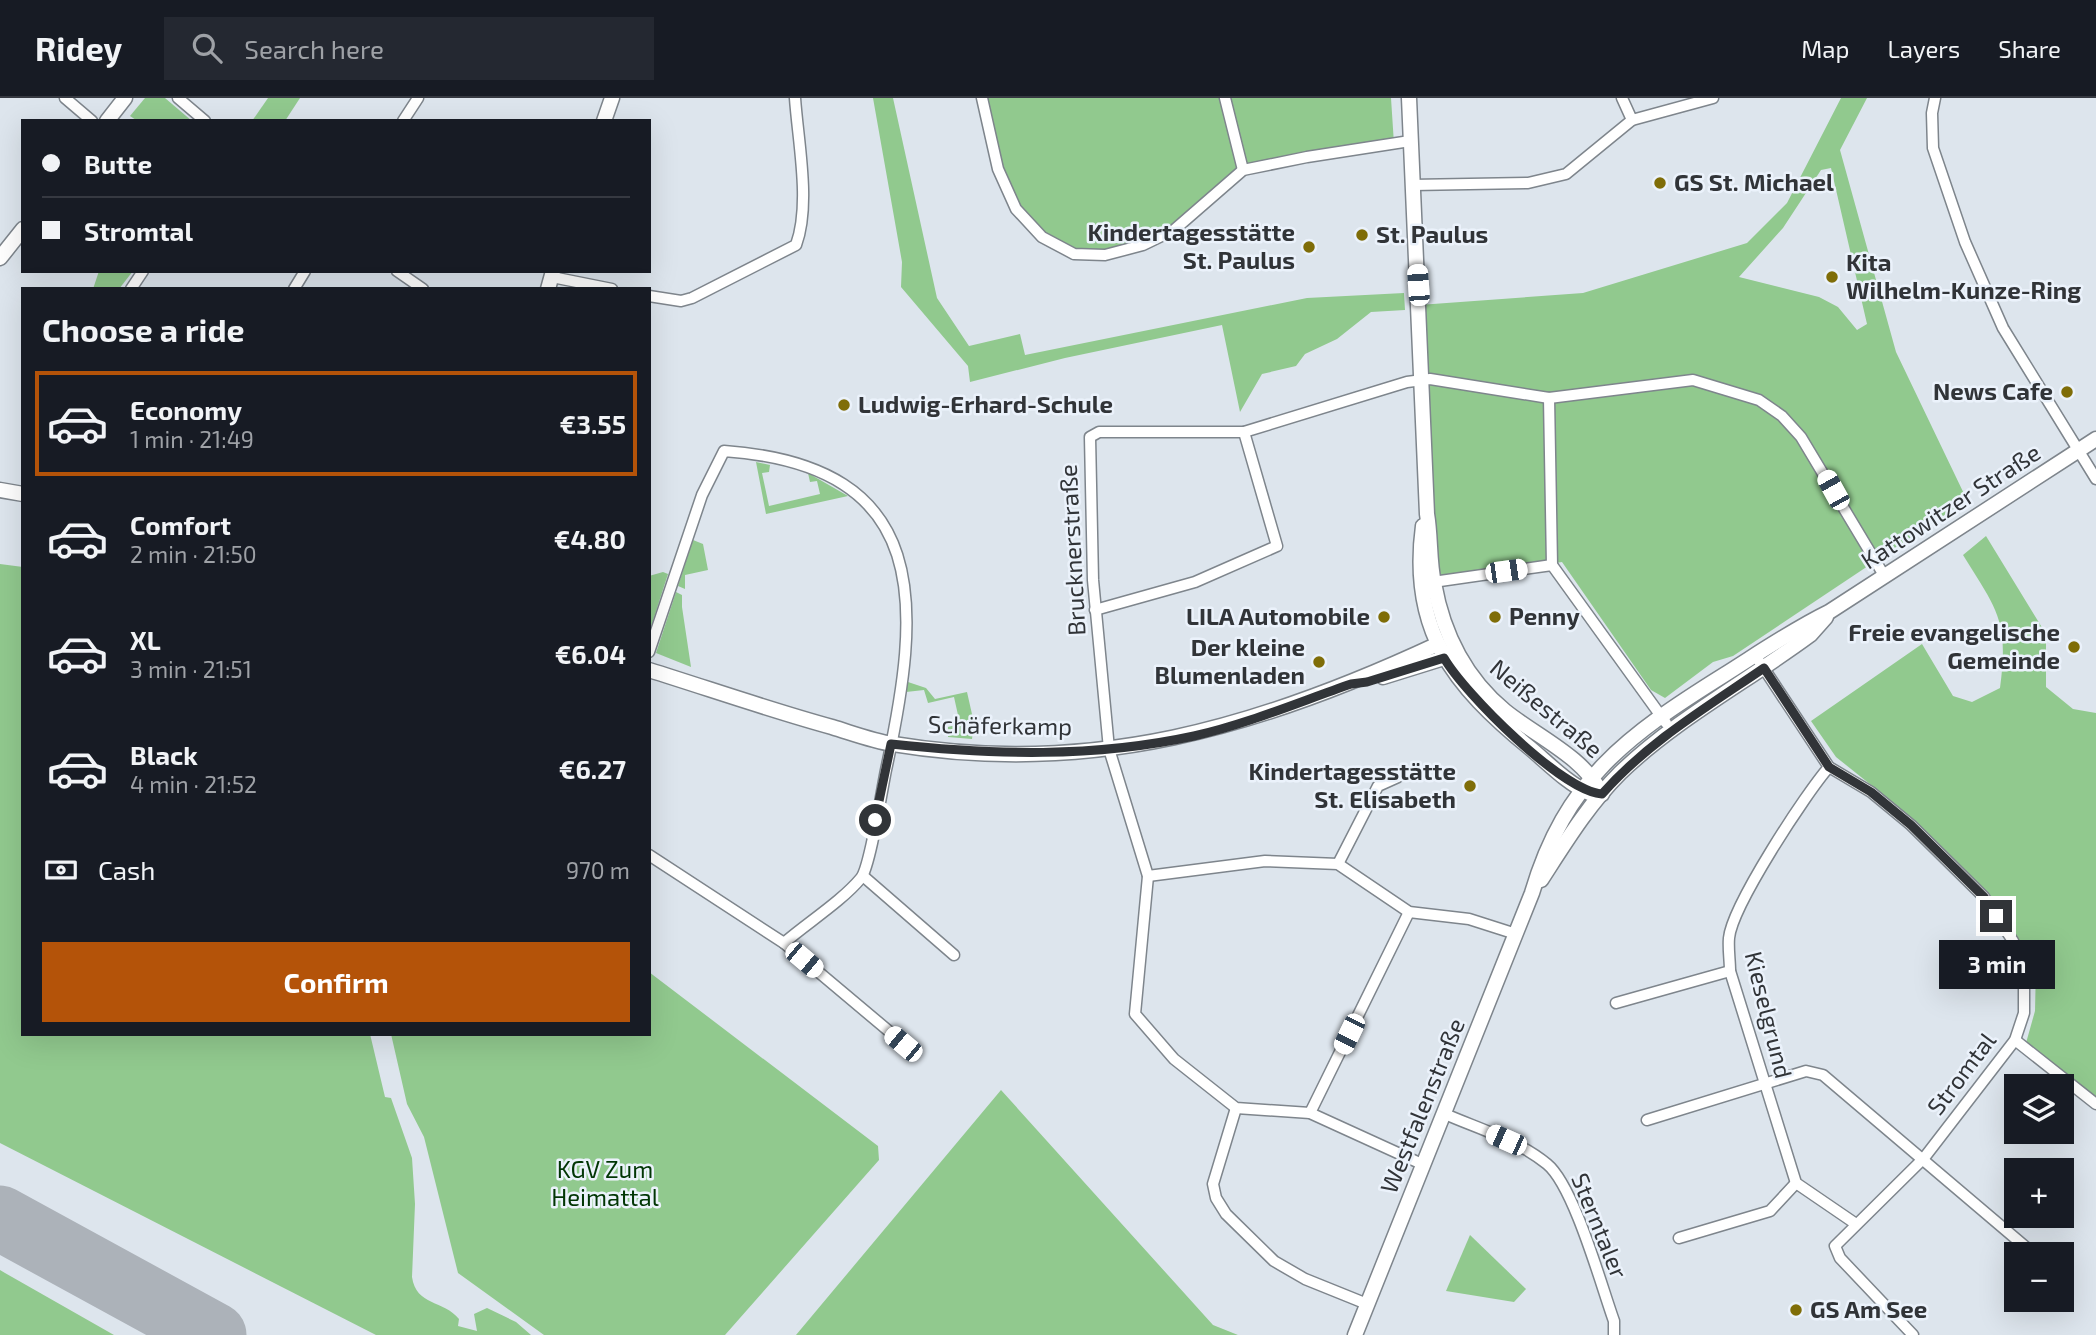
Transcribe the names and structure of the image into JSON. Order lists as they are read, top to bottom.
{
  "streets": {
    "street": [
      "Kattowitzer Straße",
      "Brucknerstraße",
      "Neißestraße",
      "Schäferkamp",
      "Kieselgrund",
      "Stromtal",
      "Westfalenstraße",
      "Sterntaler"
    ]
  },
  "crossings": [
    ["Kattowitzer Straße", "Neißestraße"],
    ["Kattowitzer Straße", "Stromtal"],
    ["Kattowitzer Straße", "Westfalenstraße"],
    ["Brucknerstraße", "Neißestraße"],
    ["Brucknerstraße", "Schäferkamp"],
    ["Neißestraße", "Schäferkamp"],
    ["Neißestraße", "Westfalenstraße"],
    ["Kieselgrund", "Stromtal"],
    ["Westfalenstraße", "Sterntaler"]
  ],
  "parks": ["KGV Zum Heimattal"],
  "places": [
    "GS St. Michael",
    "St. Paulus",
    "Kindertagesstätte St. Paulus",
    "Kita Wilhelm-Kunze-Ring",
    "News Cafe",
    "Ludwig-Erhard-Schule",
    "LILA Automobile",
    "Penny",
    "Freie evangelische Gemeinde",
    "Der kleine Blumenladen",
    "Kindertagesstätte St. Elisabeth",
    "GS Am See"
  ],
  "page": {
    "header": "Ridey",
    "search": "Search here",
    "nav": ["Map", "Layers", "Share"],
    "banner": ["Butte", "Stromtal"],
    "heading": "Choose a ride",
    "list": [
      {
        "name": "Economy",
        "note": "1 min · 21:49",
        "value": "€3.55"
      },
      {
        "name": "Comfort",
        "note": "2 min · 21:50",
        "value": "€4.80"
      },
      {
        "name": "XL",
        "note": "3 min · 21:51",
        "value": "€6.04"
      },
      {
        "name": "Black",
        "note": "4 min · 21:52",
        "value": "€6.27"
      }
    ],
    "pay": ["Cash", "970 m"],
    "buttons": "Confirm",
    "bubble": "3 min",
    "map_buttons": ["+", "−"]
  }
}
